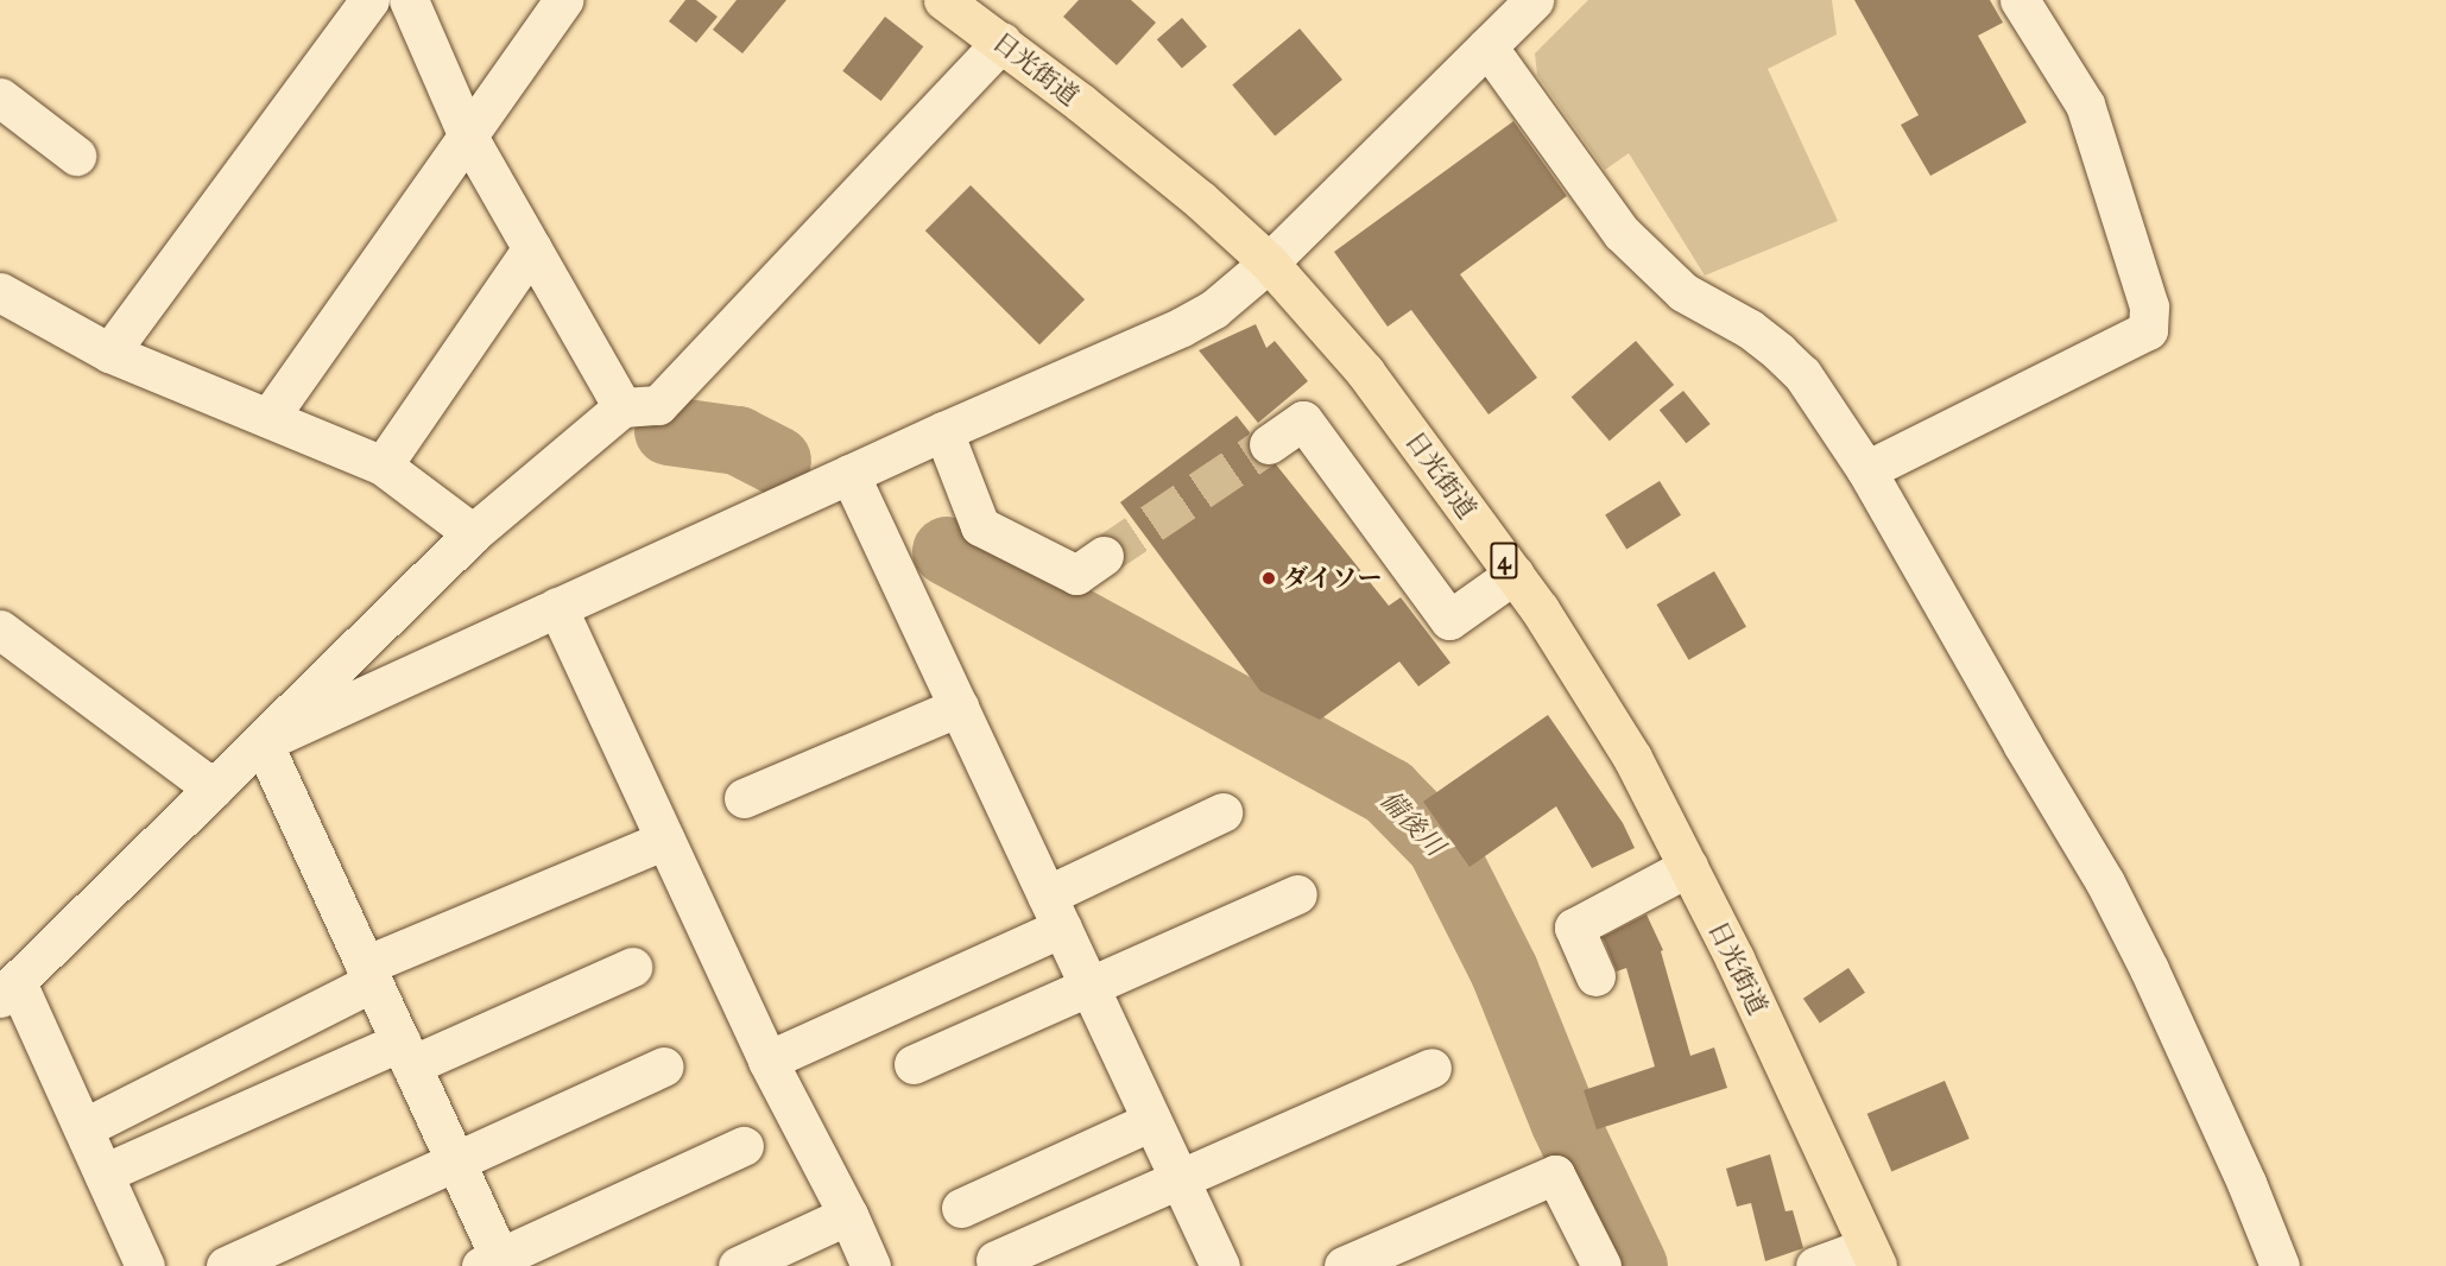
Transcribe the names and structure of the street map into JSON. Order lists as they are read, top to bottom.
{
  "streets": {
    "highway": ["日光街道", "4"]
  },
  "water": ["備後川"],
  "places": ["ダイソー"]
}
